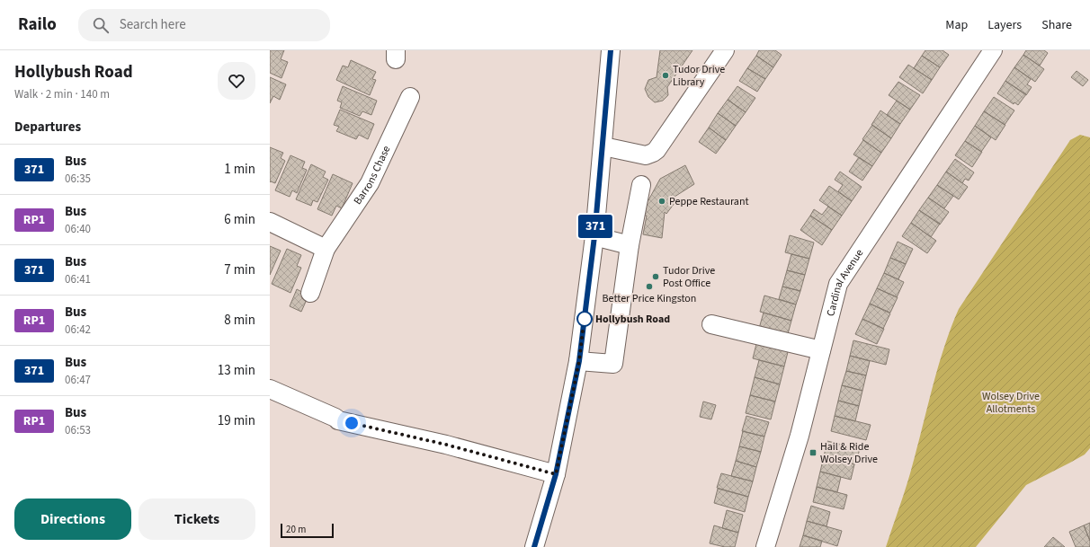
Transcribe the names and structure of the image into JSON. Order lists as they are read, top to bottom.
{
  "streets": {
    "street": ["Barrons Chase", "Cardinal Avenue"]
  },
  "parks": ["Wolsey Drive Allotments"],
  "places": {
    "other": [
      "Tudor Drive Library",
      "Peppe Restaurant",
      "Tudor Drive Post Office",
      "Better Price Kingston",
      "Hollybush Road"
    ],
    "transit": ["Hail & Ride Wolsey Drive"]
  },
  "lines": ["bus line 371"],
  "scale_bar": "20 m",
  "page": {
    "header": "Railo",
    "search": "Search here",
    "nav": ["Map", "Layers", "Share"],
    "heading": [
      ["Hollybush Road", "Walk · 2 min · 140 m"],
      "Departures"
    ],
    "on_map": "371",
    "list": [
      {
        "mark": "371",
        "name": "Bus",
        "note": "06:35",
        "value": "1 min"
      },
      {
        "mark": "RP1",
        "name": "Bus",
        "note": "06:40",
        "value": "6 min"
      },
      {
        "mark": "371",
        "name": "Bus",
        "note": "06:41",
        "value": "7 min"
      },
      {
        "mark": "RP1",
        "name": "Bus",
        "note": "06:42",
        "value": "8 min"
      },
      {
        "mark": "371",
        "name": "Bus",
        "note": "06:47",
        "value": "13 min"
      },
      {
        "mark": "RP1",
        "name": "Bus",
        "note": "06:53",
        "value": "19 min"
      }
    ],
    "buttons": ["Directions", "Tickets"],
    "scale": "20 m"
  }
}
